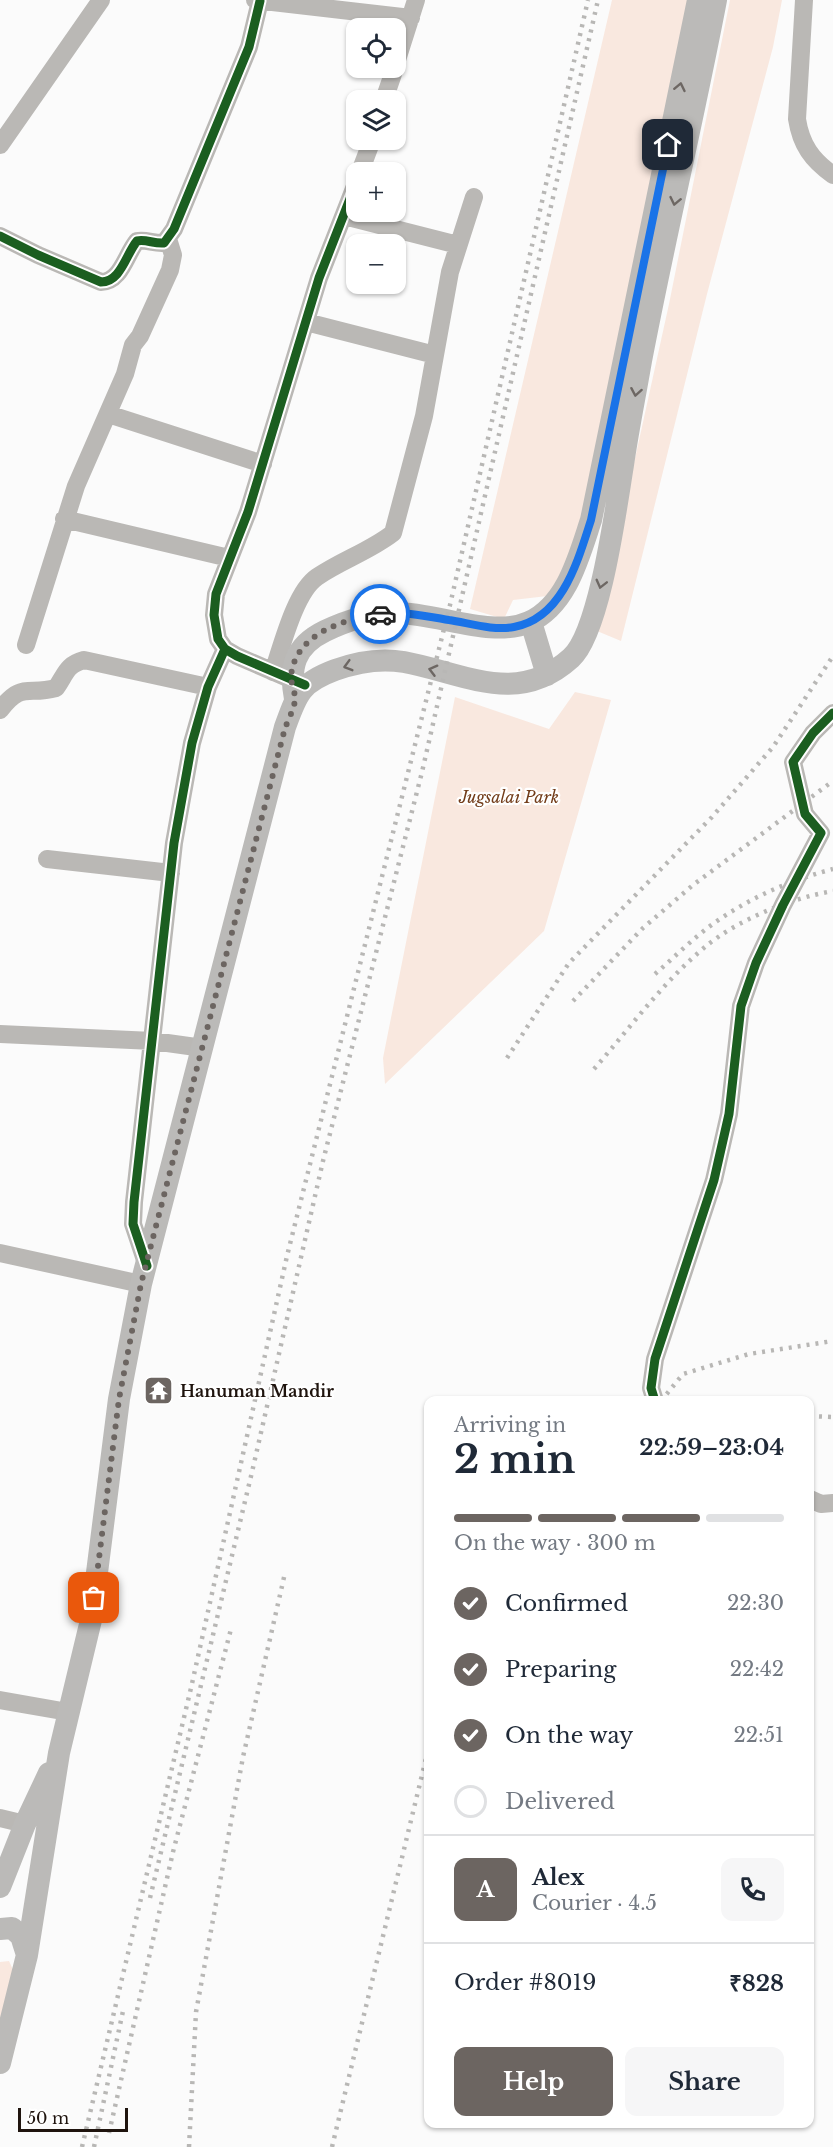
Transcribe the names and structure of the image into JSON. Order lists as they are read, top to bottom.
{
  "parks": ["Jugsalai Park"],
  "places": {
    "temple": ["Hanuman Mandir"]
  },
  "scale_bar": "50 m",
  "page": {
    "map_buttons": ["+", "−"],
    "heading": ["2 min", "Arriving in", "22:59–23:04"],
    "panel": [
      "Alex",
      "Courier · 4.5",
      "Order #8019",
      "₹828"
    ],
    "bar": "On the way · 300 m",
    "list": [
      ["Confirmed", "22:30"],
      ["Preparing", "22:42"],
      ["On the way", "22:51"],
      "Delivered"
    ],
    "round": "A",
    "buttons": ["Help", "Share"],
    "scale": "50 m"
  }
}
